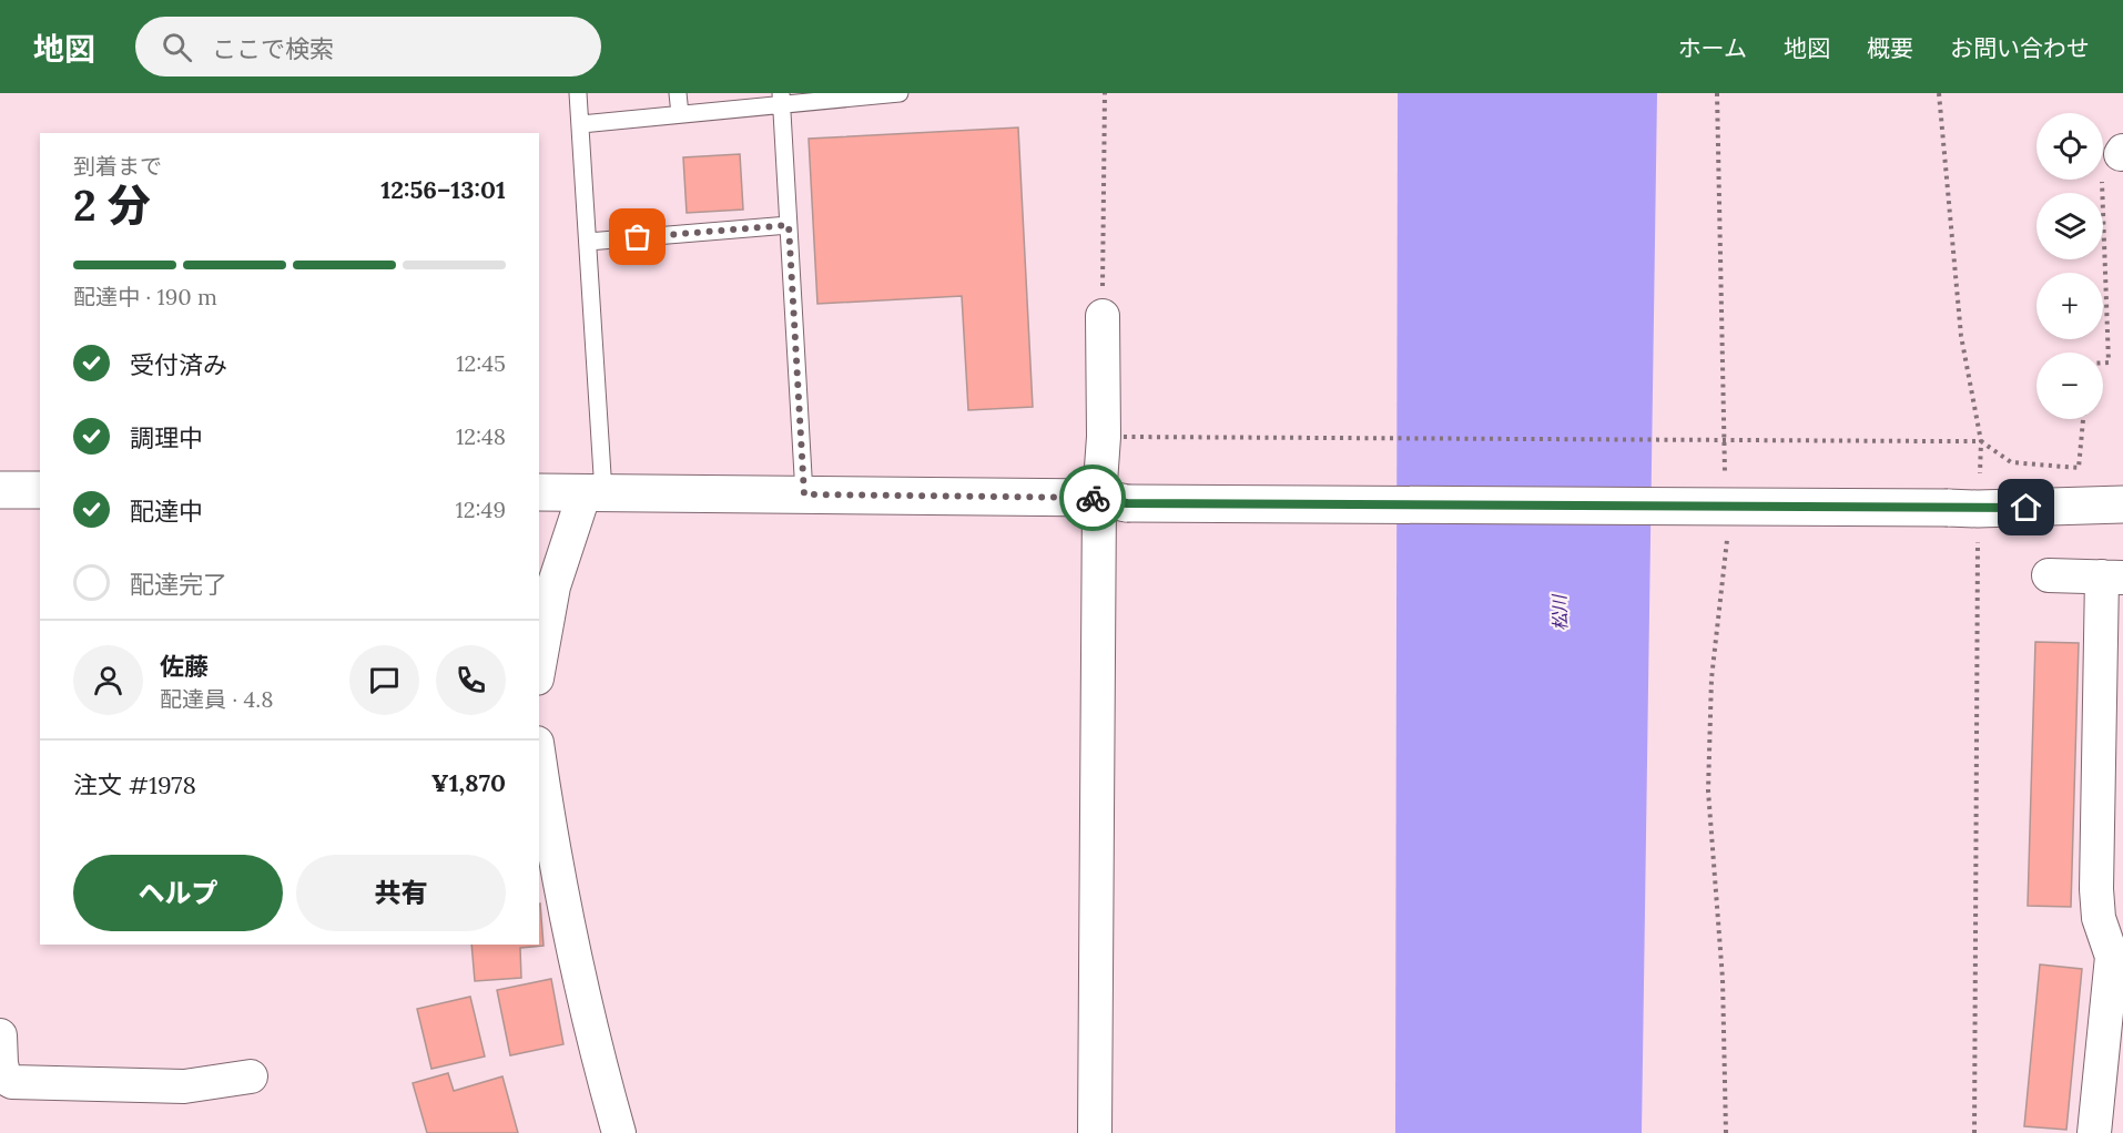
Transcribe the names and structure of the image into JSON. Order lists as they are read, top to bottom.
{
  "water": ["松川"],
  "page": {
    "header": "地図",
    "search": "ここで検索",
    "nav": [
      "ホーム",
      "地図",
      "概要",
      "お問い合わせ"
    ],
    "map_buttons": ["+", "−"],
    "heading": ["2 分", "到着まで", "12:56–13:01"],
    "panel": [
      "佐藤",
      "配達員 · 4.8",
      "注文 #1978",
      "¥1,870"
    ],
    "bar": "配達中 · 190 m",
    "list": [
      ["受付済み", "12:45"],
      ["調理中", "12:48"],
      ["配達中", "12:49"],
      "配達完了"
    ],
    "buttons": ["ヘルプ", "共有"]
  }
}
